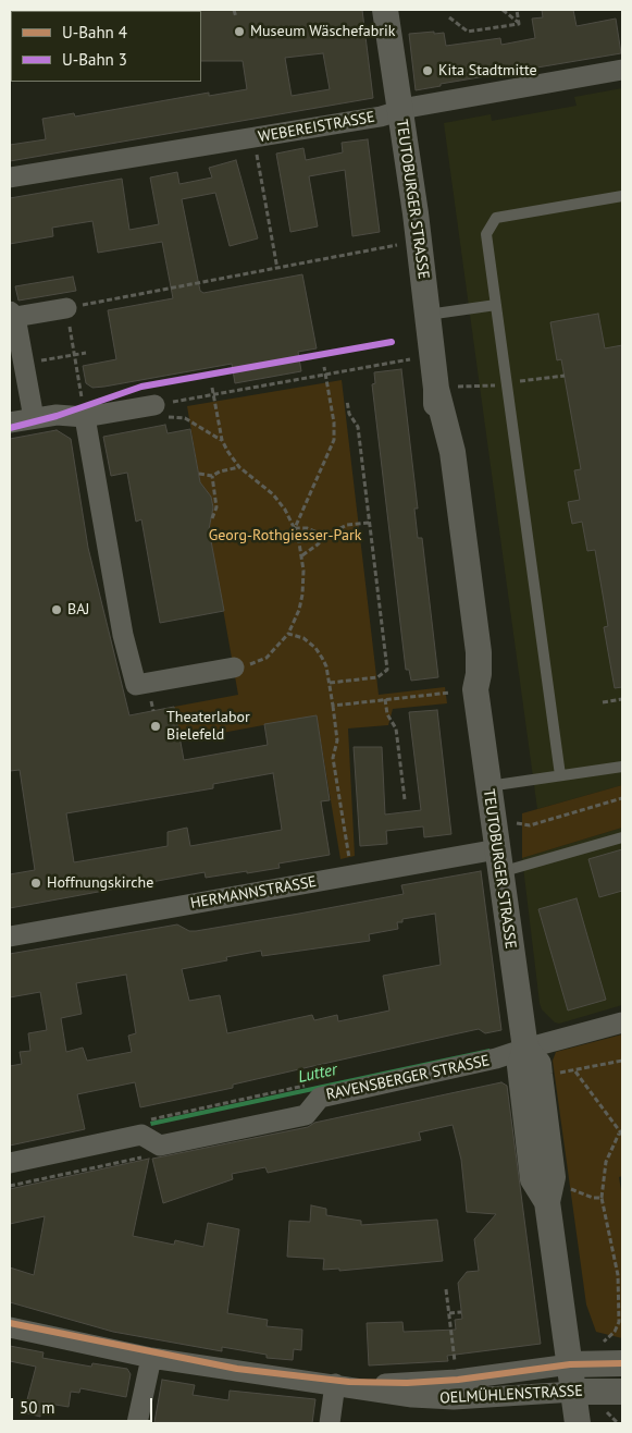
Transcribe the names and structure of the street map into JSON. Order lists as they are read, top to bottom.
{
  "streets": {
    "street": [
      "WEBEREISTRASSE",
      "TEUTOBURGER STRASSE",
      "HERMANNSTRASSE",
      "RAVENSBERGER STRASSE",
      "OELMÜHLENSTRASSE"
    ]
  },
  "crossings": [
    ["WEBEREISTRASSE", "TEUTOBURGER STRASSE"],
    ["TEUTOBURGER STRASSE", "HERMANNSTRASSE"],
    ["TEUTOBURGER STRASSE", "RAVENSBERGER STRASSE"],
    ["TEUTOBURGER STRASSE", "OELMÜHLENSTRASSE"]
  ],
  "water": ["Lutter"],
  "parks": ["Georg-Rothgiesser-Park"],
  "places": [
    "Museum Wäschefabrik",
    "Kita Stadtmitte",
    "BAJ",
    "Theaterlabor Bielefeld",
    "Hoffnungskirche"
  ],
  "lines": ["metro line 3", "metro line 4"],
  "legend": ["U-Bahn 4", "U-Bahn 3"],
  "scale_bar": "50 m"
}
